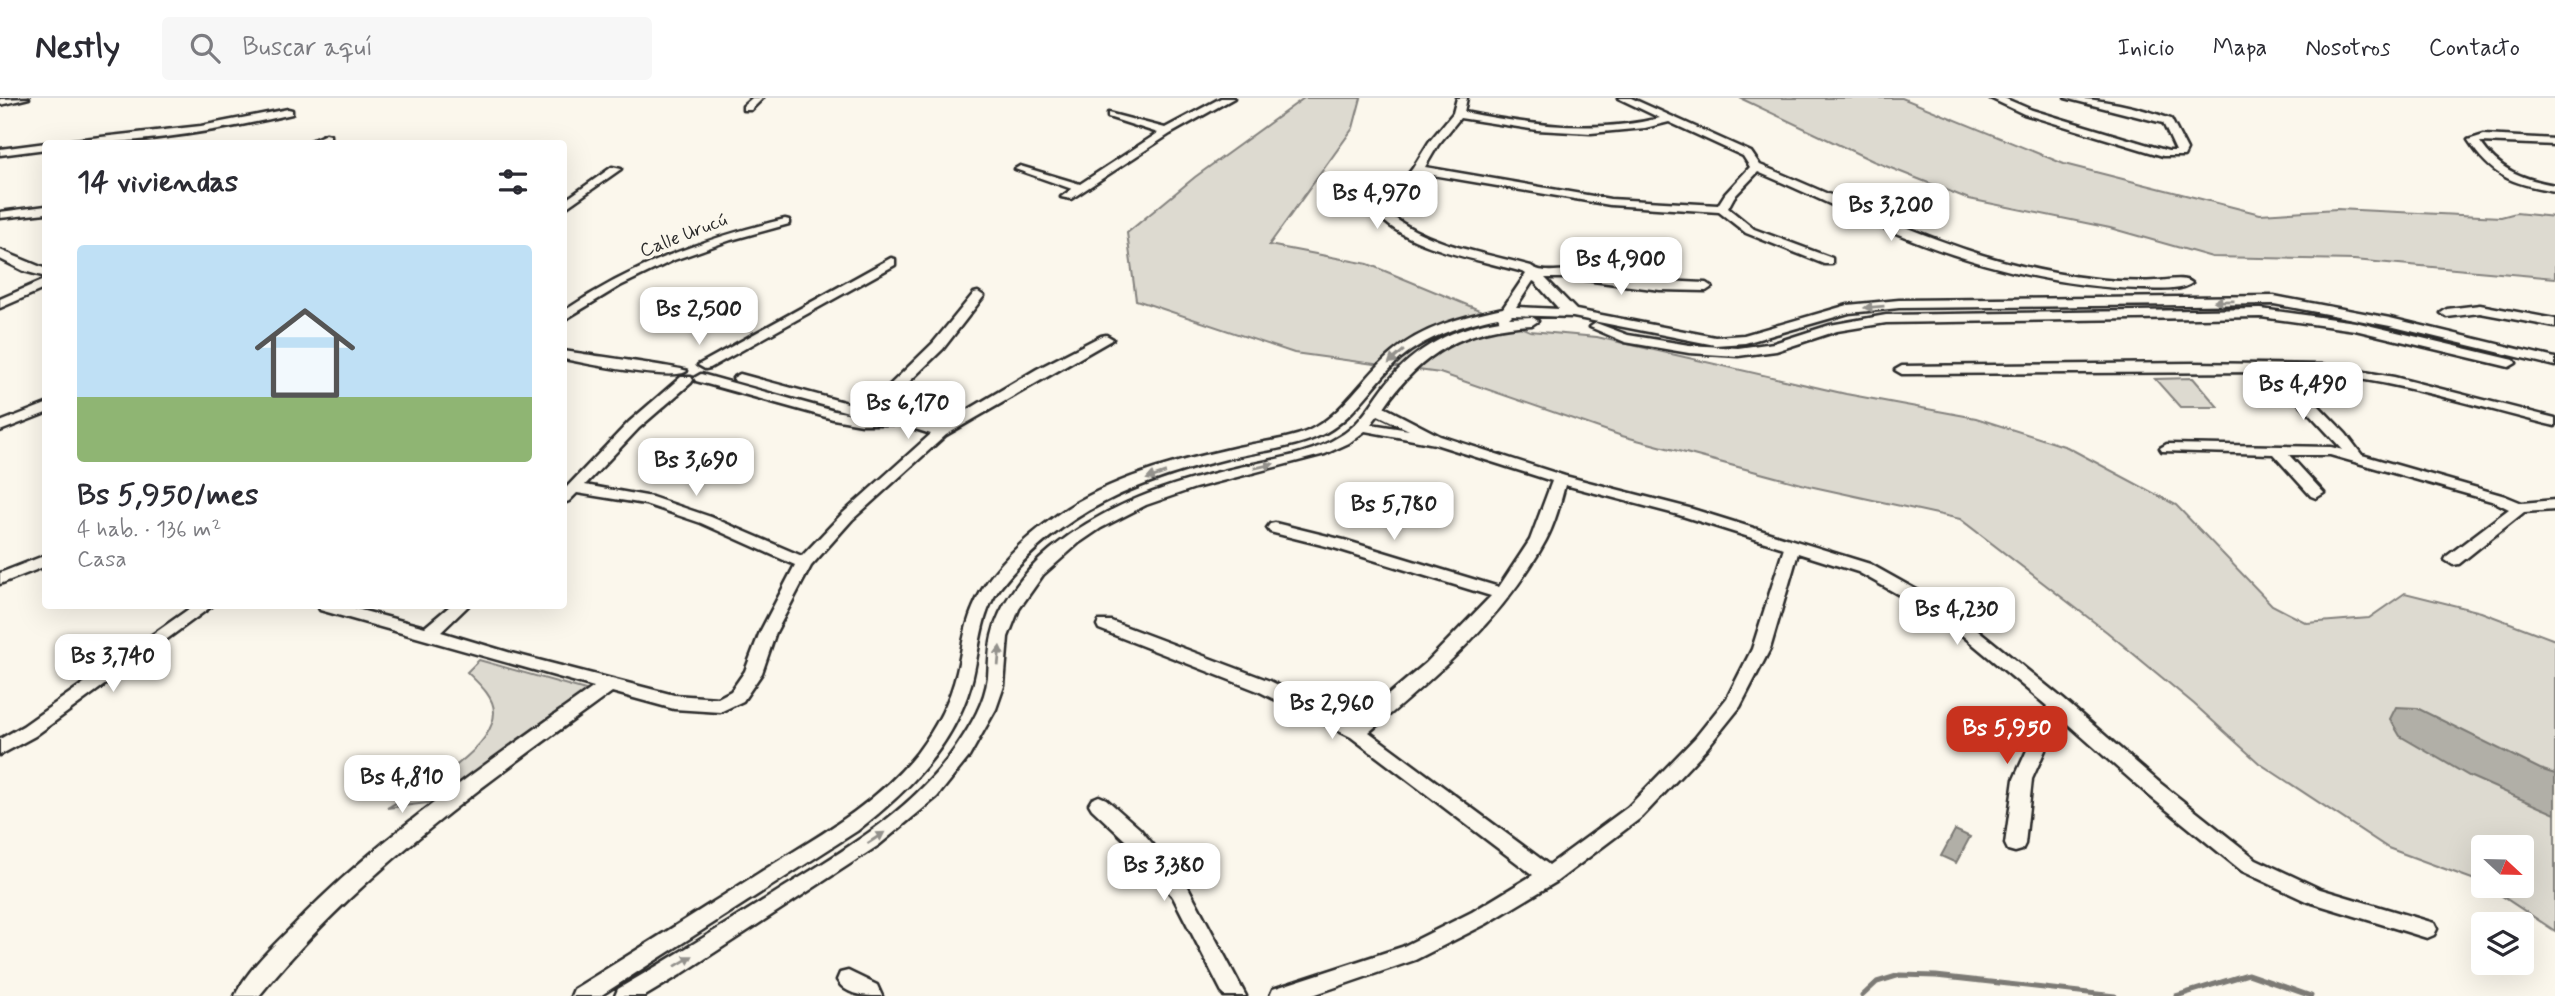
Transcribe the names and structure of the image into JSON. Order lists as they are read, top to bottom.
{
  "streets": {
    "street": ["Calle Urucú"]
  },
  "north": "right",
  "page": {
    "header": "Nestly",
    "search": "Buscar aquí",
    "nav": [
      "Inicio",
      "Mapa",
      "Nosotros",
      "Contacto"
    ],
    "heading": "14 viviendas",
    "price": [
      "Bs 4,970",
      "Bs 3,200",
      "Bs 4,900",
      "Bs 2,500",
      "Bs 4,490",
      "Bs 6,170",
      "Bs 3,690",
      "Bs 5,780",
      "Bs 4,230",
      "Bs 3,740",
      "Bs 2,960",
      "Bs 5,950",
      "Bs 4,810",
      "Bs 3,380"
    ],
    "list": [
      {
        "name": "Bs 5,950/mes",
        "note": "4 hab. · 136 m² · Casa"
      }
    ]
  }
}
